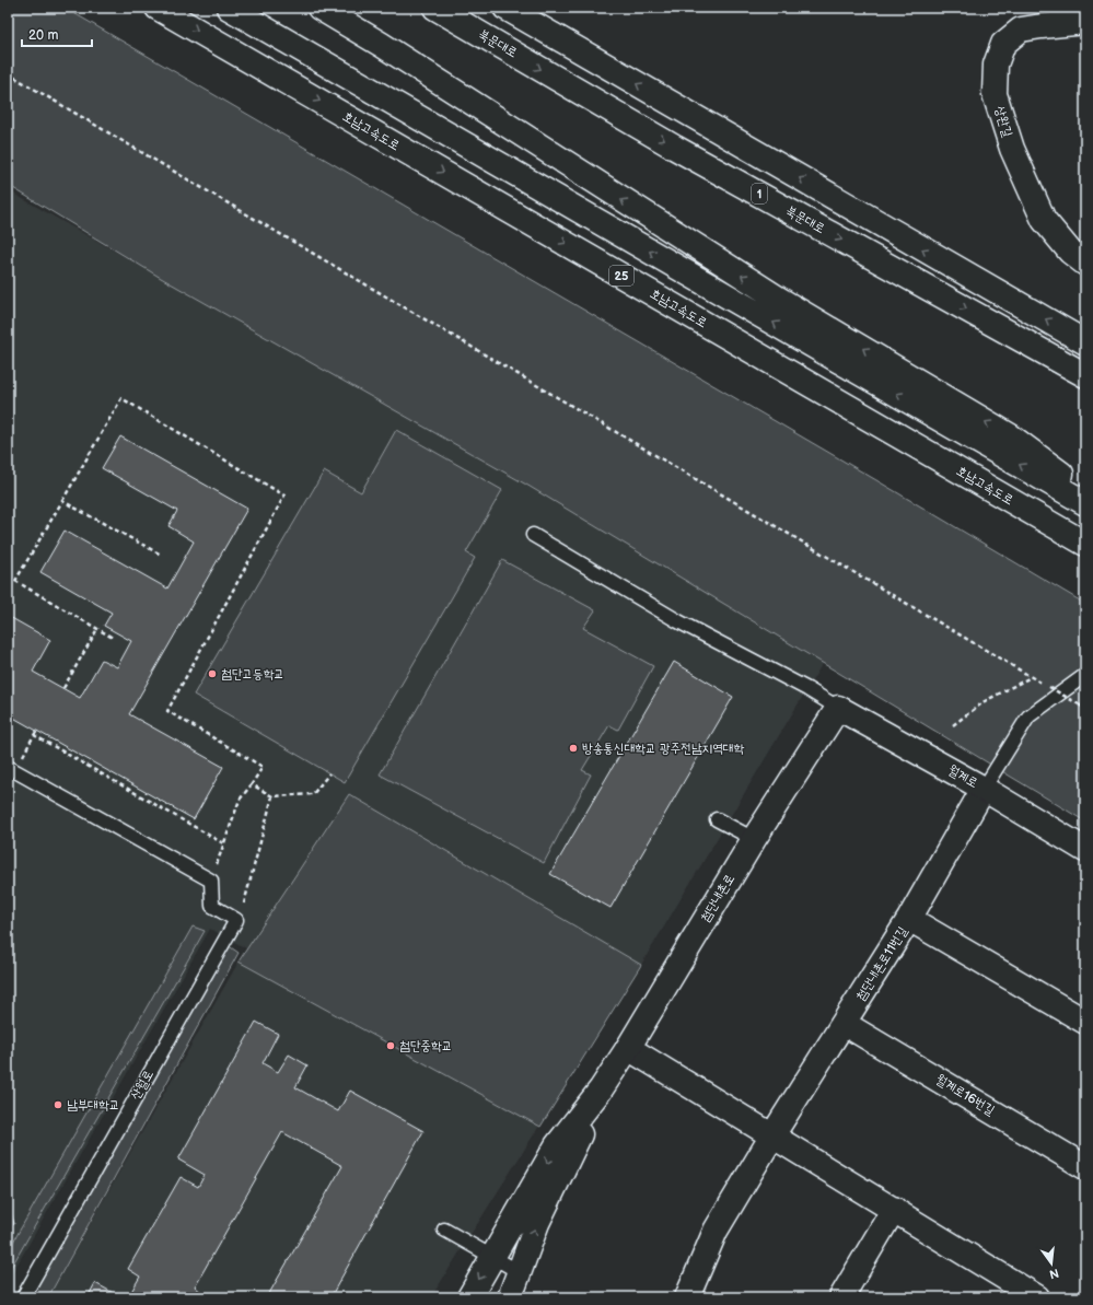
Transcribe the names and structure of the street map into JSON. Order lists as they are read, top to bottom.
{
  "streets": {
    "main road": [
      "북문대로",
      "상완길",
      "호남고속도로",
      "1",
      "25",
      "월계로",
      "첨단내촌로",
      "첨단내촌로11번길",
      "월계로16번길"
    ],
    "lane": ["산월로"]
  },
  "crossings": [
    ["월계로", "첨단내촌로"],
    ["월계로", "첨단내촌로11번길"],
    ["첨단내촌로11번길", "월계로16번길"]
  ],
  "places": [
    "첨단고등학교",
    "방송통신대학교 광주전남지역대학",
    "첨단중학교",
    "남부대학교"
  ],
  "scale_bar": "20 m",
  "north": "bottom"
}
